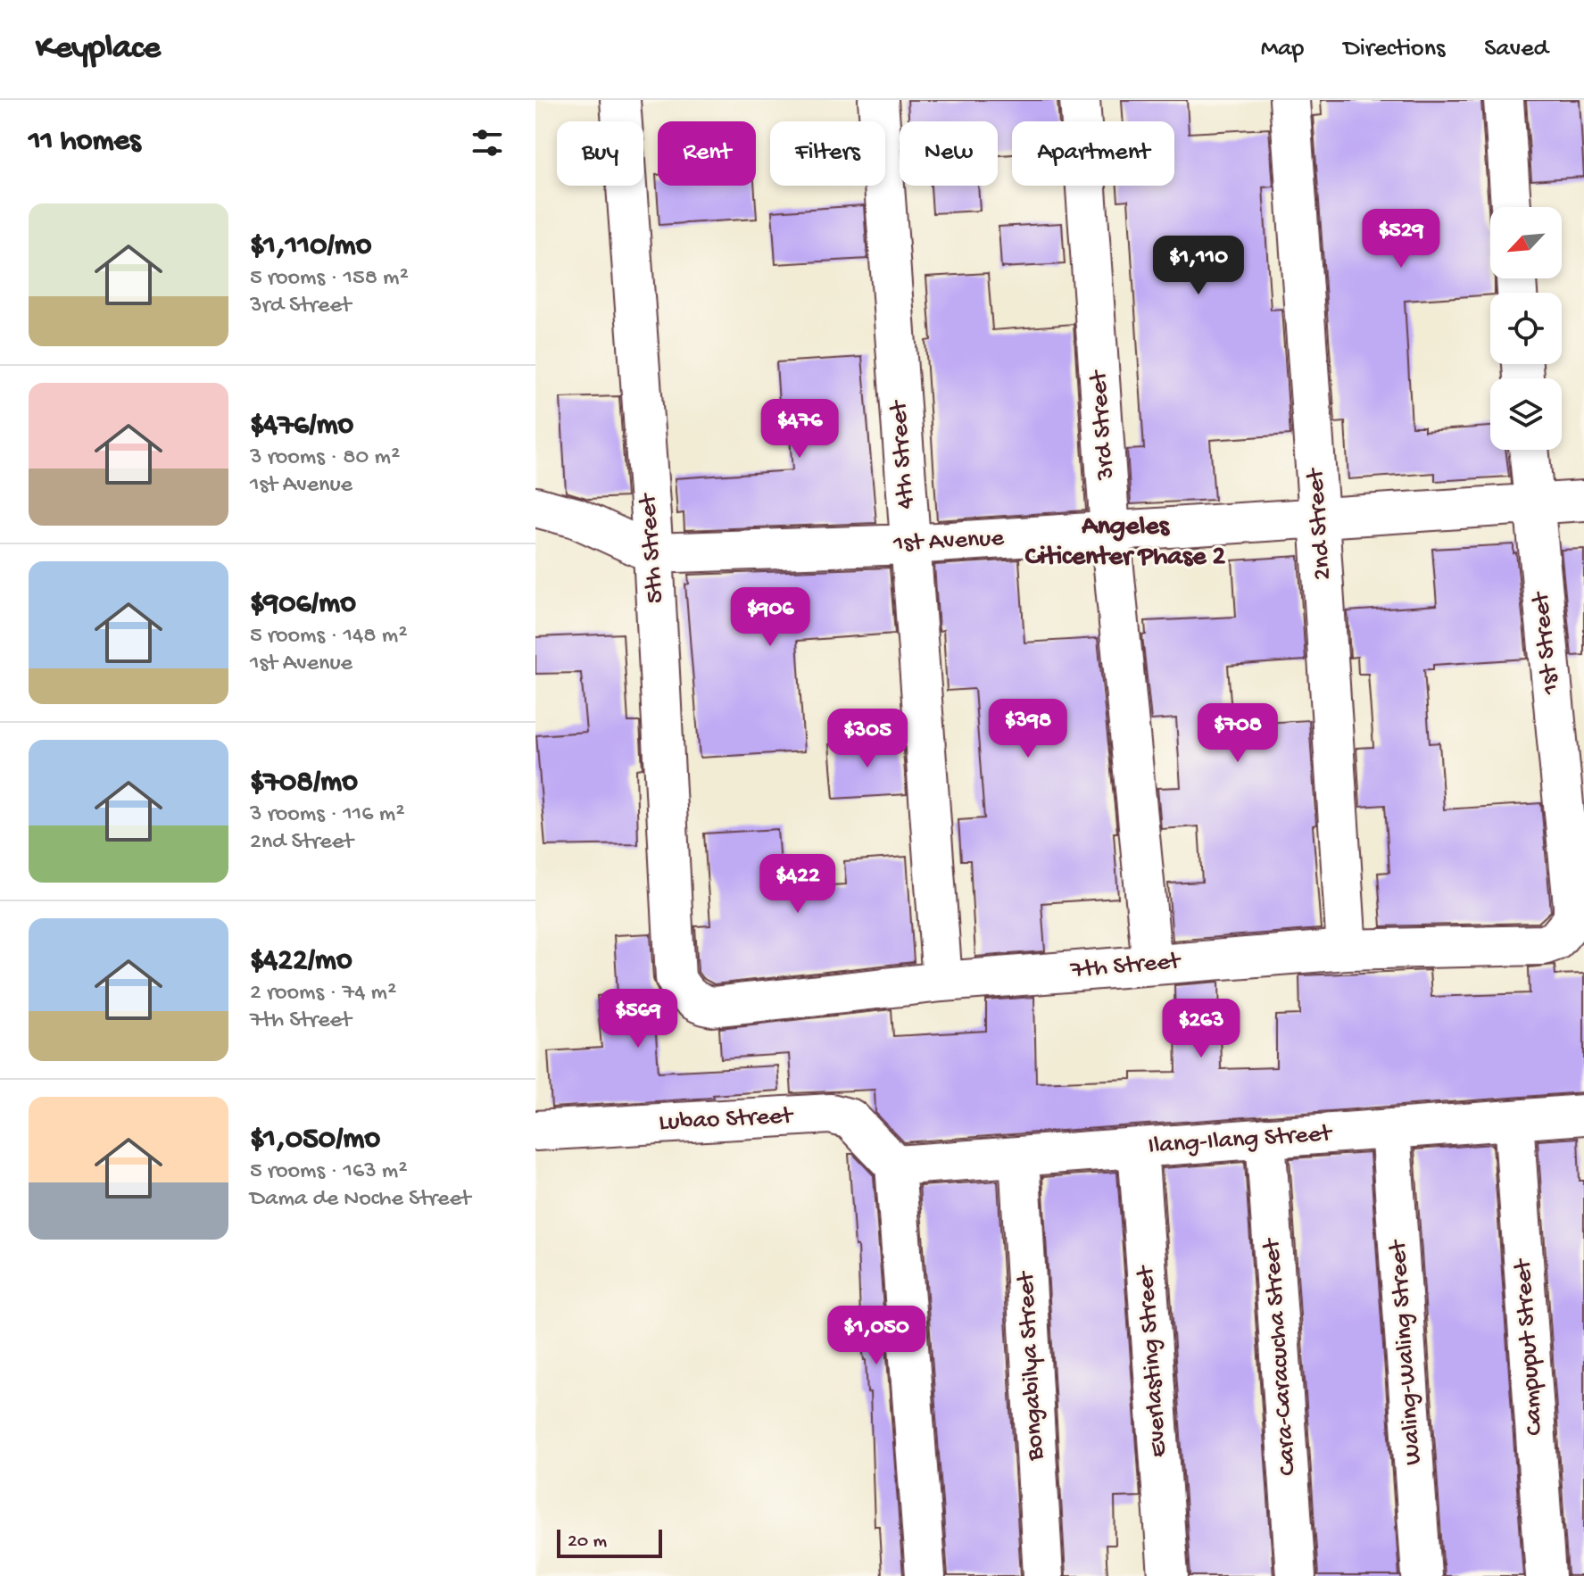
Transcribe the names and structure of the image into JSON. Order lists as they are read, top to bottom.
{
  "streets": {
    "street": [
      "3rd Street",
      "4th Street",
      "2nd Street",
      "1st Avenue",
      "5th Street",
      "1st Street",
      "7th Street",
      "Lubao Street",
      "Ilang-Ilang Street",
      "Campuput Street",
      "Waling-Waling Street",
      "Cara-Caracucha Street",
      "Everlasting Street",
      "Bongabilya Street"
    ]
  },
  "crossings": [
    ["3rd Street", "1st Avenue"],
    ["3rd Street", "7th Street"],
    ["4th Street", "1st Avenue"],
    ["4th Street", "7th Street"],
    ["2nd Street", "1st Avenue"],
    ["2nd Street", "7th Street"],
    ["1st Avenue", "5th Street"],
    ["1st Avenue", "1st Street"],
    ["5th Street", "7th Street"],
    ["1st Street", "7th Street"],
    ["Lubao Street", "Ilang-Ilang Street"],
    ["Ilang-Ilang Street", "Campuput Street"],
    ["Ilang-Ilang Street", "Waling-Waling Street"],
    ["Ilang-Ilang Street", "Cara-Caracucha Street"],
    ["Ilang-Ilang Street", "Everlasting Street"],
    ["Ilang-Ilang Street", "Bongabilya Street"]
  ],
  "districts": ["Angeles Citicenter Phase 2"],
  "scale_bar": "20 m",
  "north": "bottom left",
  "page": {
    "header": "Keyplace",
    "nav": ["Map", "Directions", "Saved"],
    "heading": "11 homes",
    "chip": [
      "Buy",
      "Rent",
      "Filters",
      "New",
      "Apartment"
    ],
    "list": [
      {
        "name": "$1,110/mo",
        "note": "5 rooms · 158 m² · 3rd Street"
      },
      {
        "name": "$476/mo",
        "note": "3 rooms · 80 m² · 1st Avenue"
      },
      {
        "name": "$906/mo",
        "note": "5 rooms · 148 m² · 1st Avenue"
      },
      {
        "name": "$708/mo",
        "note": "3 rooms · 116 m² · 2nd Street"
      },
      {
        "name": "$422/mo",
        "note": "2 rooms · 74 m² · 7th Street"
      },
      {
        "name": "$1,050/mo",
        "note": "5 rooms · 163 m² · Dama de Noche Street"
      }
    ],
    "price": [
      "$529",
      "$1,110",
      "$476",
      "$906",
      "$398",
      "$708",
      "$305",
      "$422",
      "$569",
      "$263",
      "$1,050"
    ],
    "scale": "20 m"
  }
}
